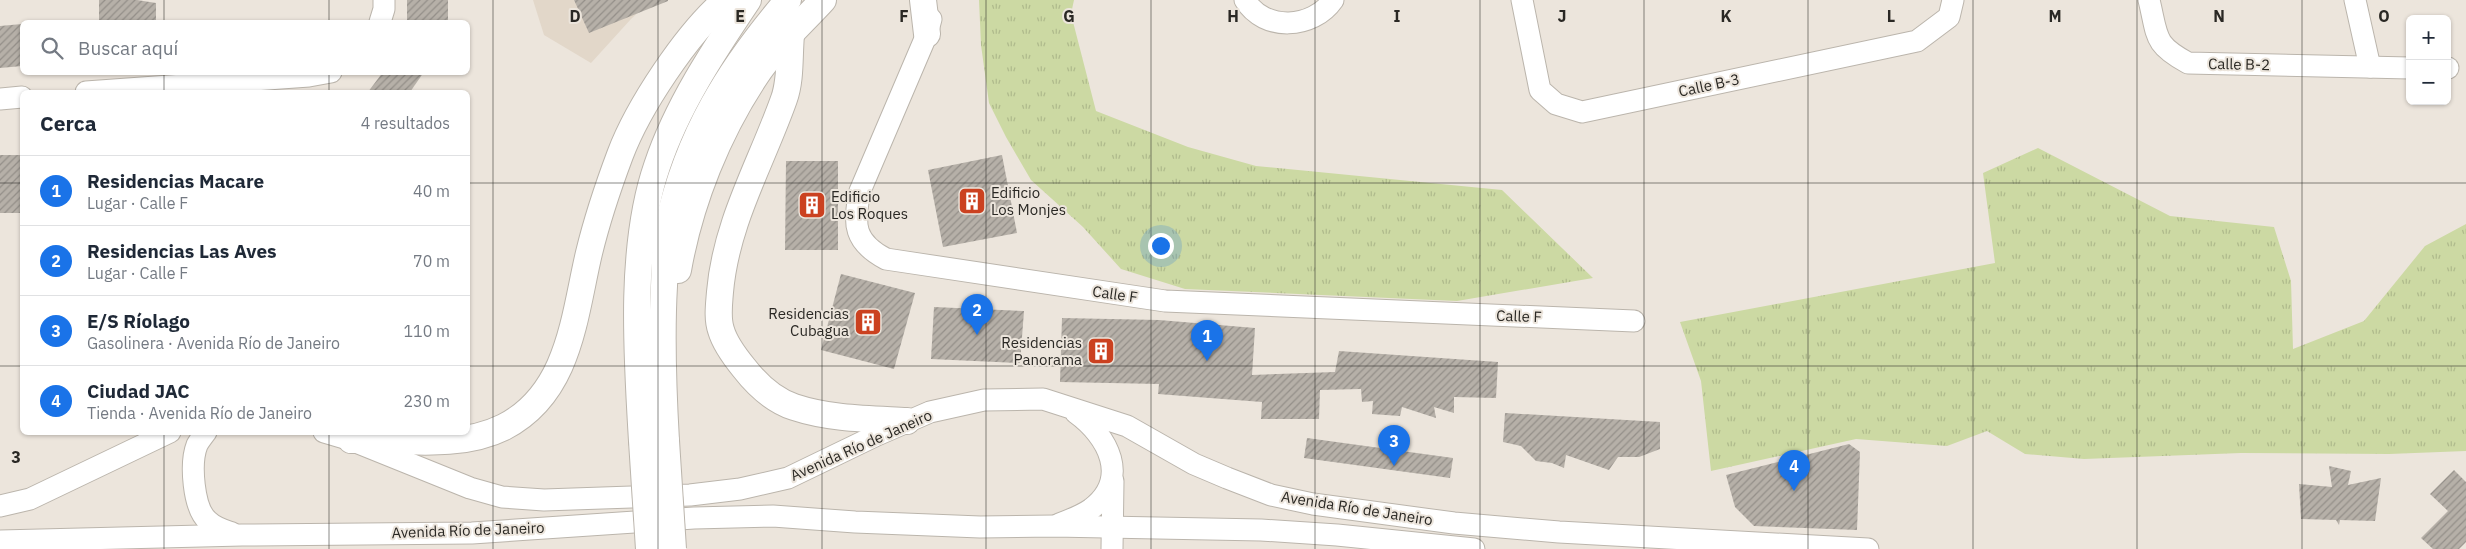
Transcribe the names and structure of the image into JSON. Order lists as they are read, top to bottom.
{
  "streets": {
    "street": [
      "Calle B-2",
      "Calle B-3",
      "Calle F",
      "Avenida Río de Janeiro"
    ]
  },
  "places": {
    "building": [
      "Edificio Los Monjes",
      "Edificio Los Roques",
      "Residencias Cubagua",
      "Residencias Panorama"
    ]
  },
  "page": {
    "map_buttons": ["+", "−"],
    "search": "Buscar aquí",
    "heading": ["Cerca", "4 resultados"],
    "list": [
      {
        "mark": "1",
        "name": "Residencias Macare",
        "note": "Lugar · Calle F",
        "value": "40 m"
      },
      {
        "mark": "2",
        "name": "Residencias Las Aves",
        "note": "Lugar · Calle F",
        "value": "70 m"
      },
      {
        "mark": "3",
        "name": "E/S Ríolago",
        "note": "Gasolinera · Avenida Río de Janeiro",
        "value": "110 m"
      },
      {
        "mark": "4",
        "name": "Ciudad JAC",
        "note": "Tienda · Avenida Río de Janeiro",
        "value": "230 m"
      }
    ],
    "pins": [
      "2",
      "1",
      "3",
      "4"
    ]
  },
  "grid": {
    "columns": [
      "D",
      "E",
      "F",
      "G",
      "H",
      "I",
      "J",
      "K",
      "L",
      "M",
      "N",
      "O"
    ],
    "rows": ["3"]
  }
}
